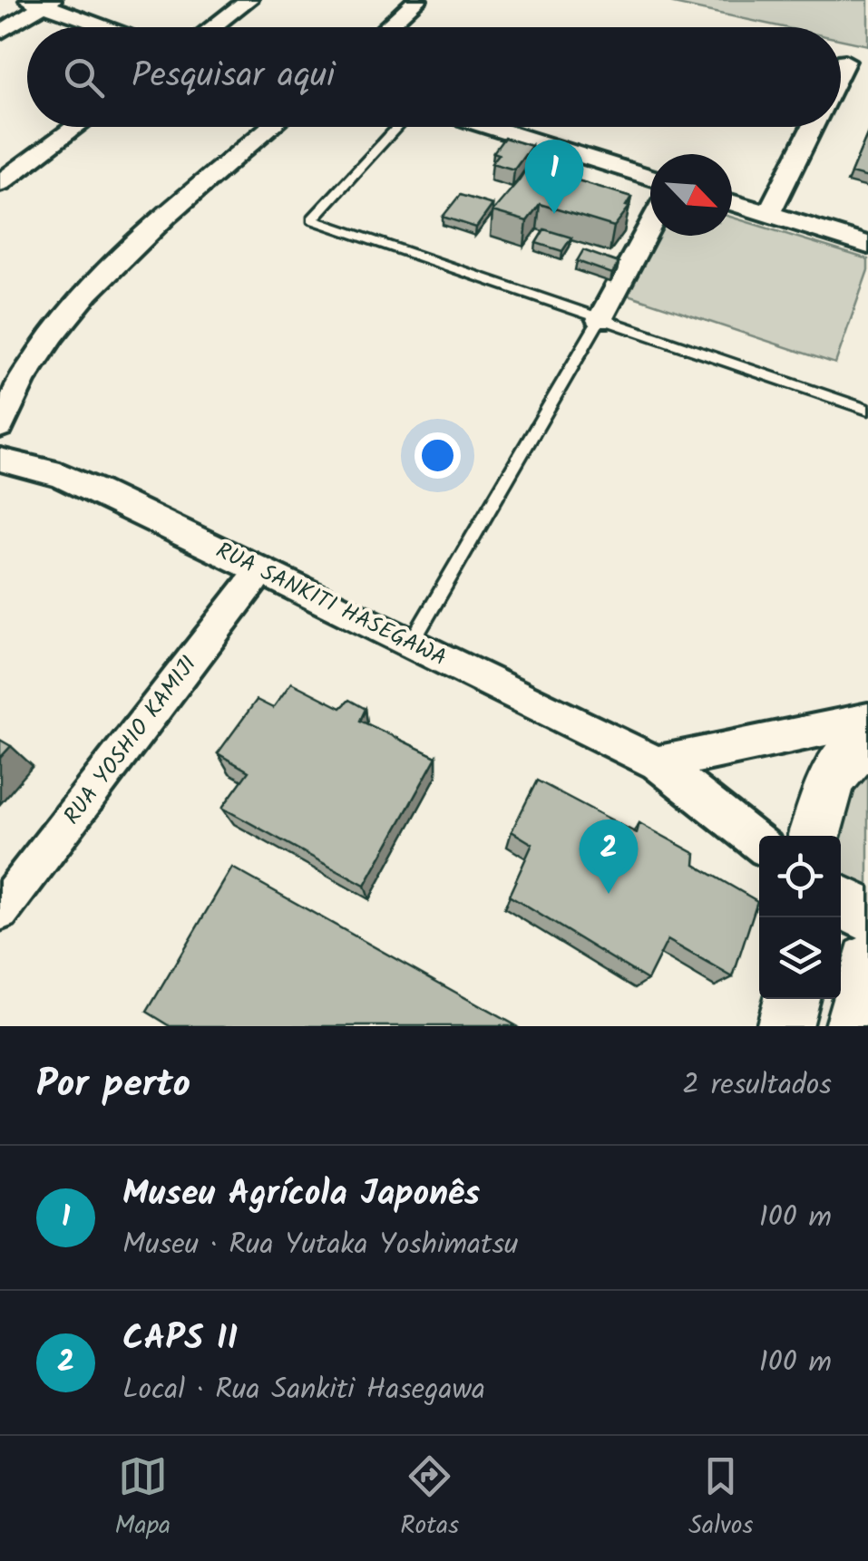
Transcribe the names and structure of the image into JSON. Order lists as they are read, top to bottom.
{
  "streets": {
    "street": ["RUA SANKITI HASEGAWA", "RUA YOSHIO KAMIJI"]
  },
  "crossings": [
    ["RUA SANKITI HASEGAWA", "RUA YOSHIO KAMIJI"]
  ],
  "north": "bottom right",
  "page": {
    "search": "Pesquisar aqui",
    "pins": ["1", "2"],
    "heading": ["Por perto", "2 resultados"],
    "list": [
      {
        "mark": "1",
        "name": "Museu Agrícola Japonês",
        "note": "Museu · Rua Yutaka Yoshimatsu",
        "value": "100 m"
      },
      {
        "mark": "2",
        "name": "CAPS II",
        "note": "Local · Rua Sankiti Hasegawa",
        "value": "100 m"
      }
    ],
    "nav": ["Mapa", "Rotas", "Salvos"]
  }
}
